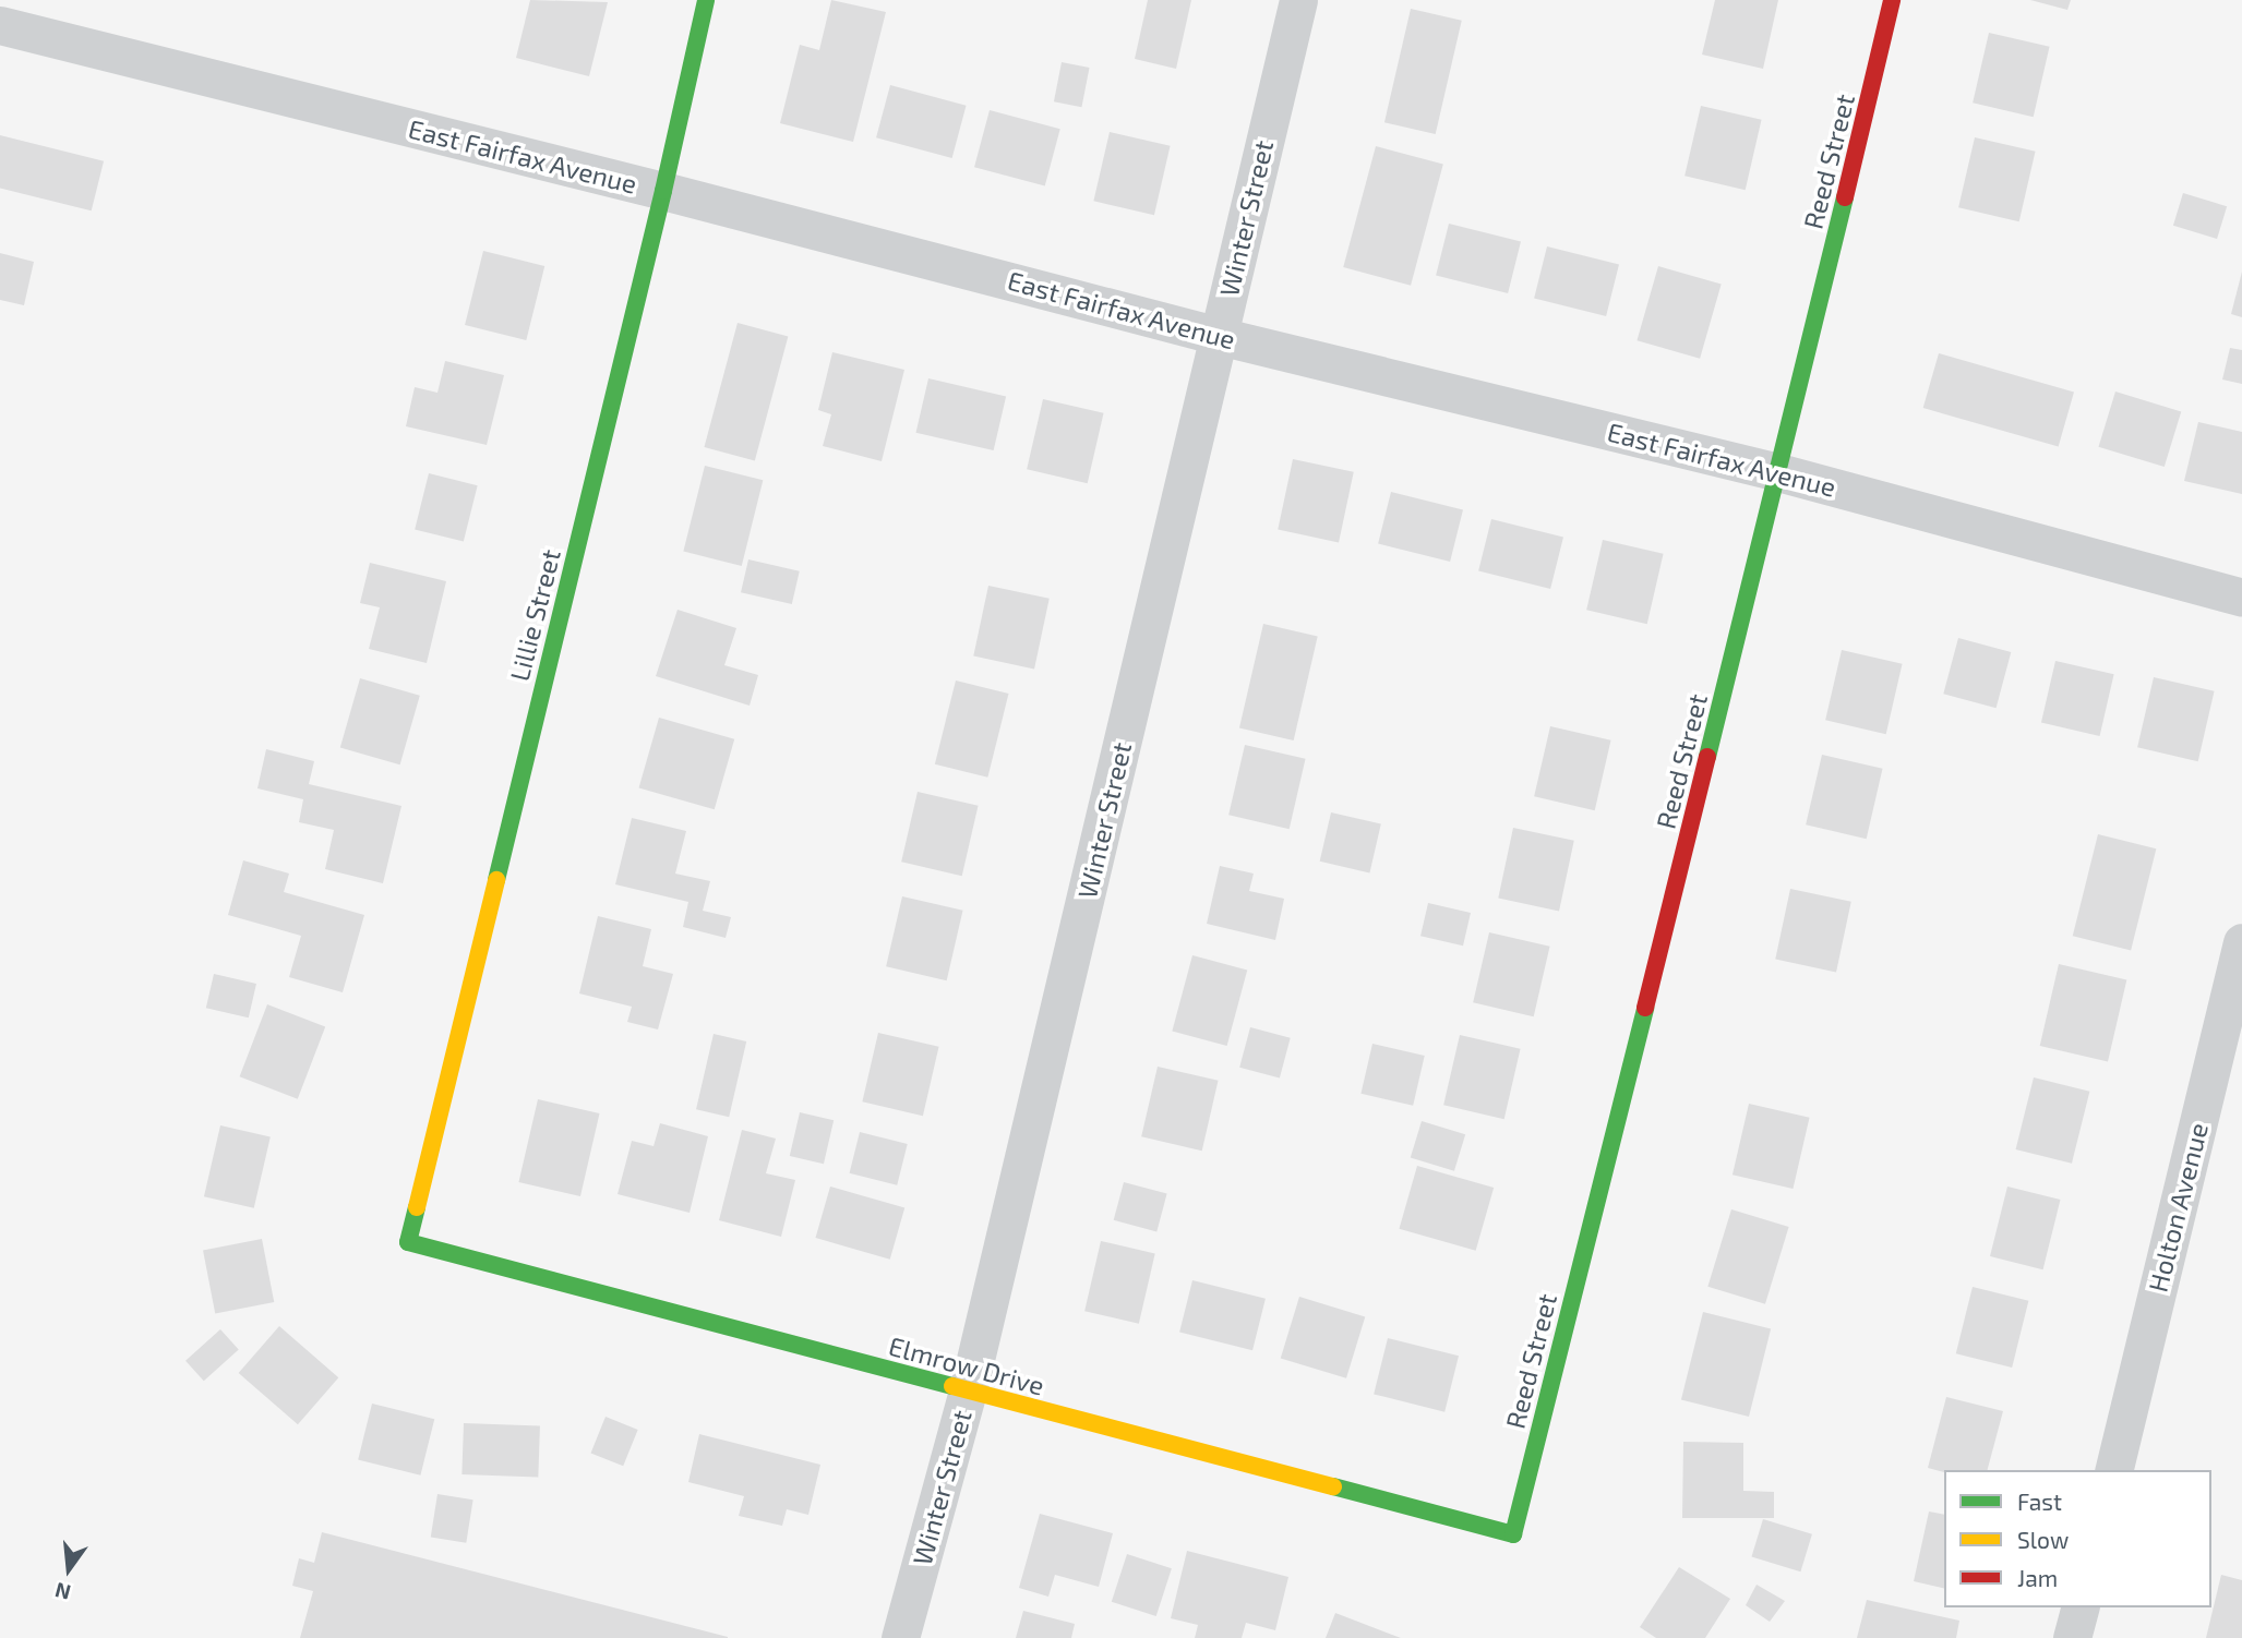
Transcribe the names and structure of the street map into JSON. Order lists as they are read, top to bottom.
{
  "streets": {
    "street": [
      "East Fairfax Avenue",
      "Reed Street",
      "Winter Street",
      "Lillie Street",
      "Holton Avenue",
      "Elmrow Drive"
    ]
  },
  "crossings": [
    ["East Fairfax Avenue", "Reed Street"],
    ["East Fairfax Avenue", "Winter Street"],
    ["East Fairfax Avenue", "Lillie Street"],
    ["Reed Street", "Elmrow Drive"],
    ["Winter Street", "Elmrow Drive"],
    ["Lillie Street", "Elmrow Drive"]
  ],
  "legend": ["Fast", "Slow", "Jam"],
  "north": "bottom"
}
